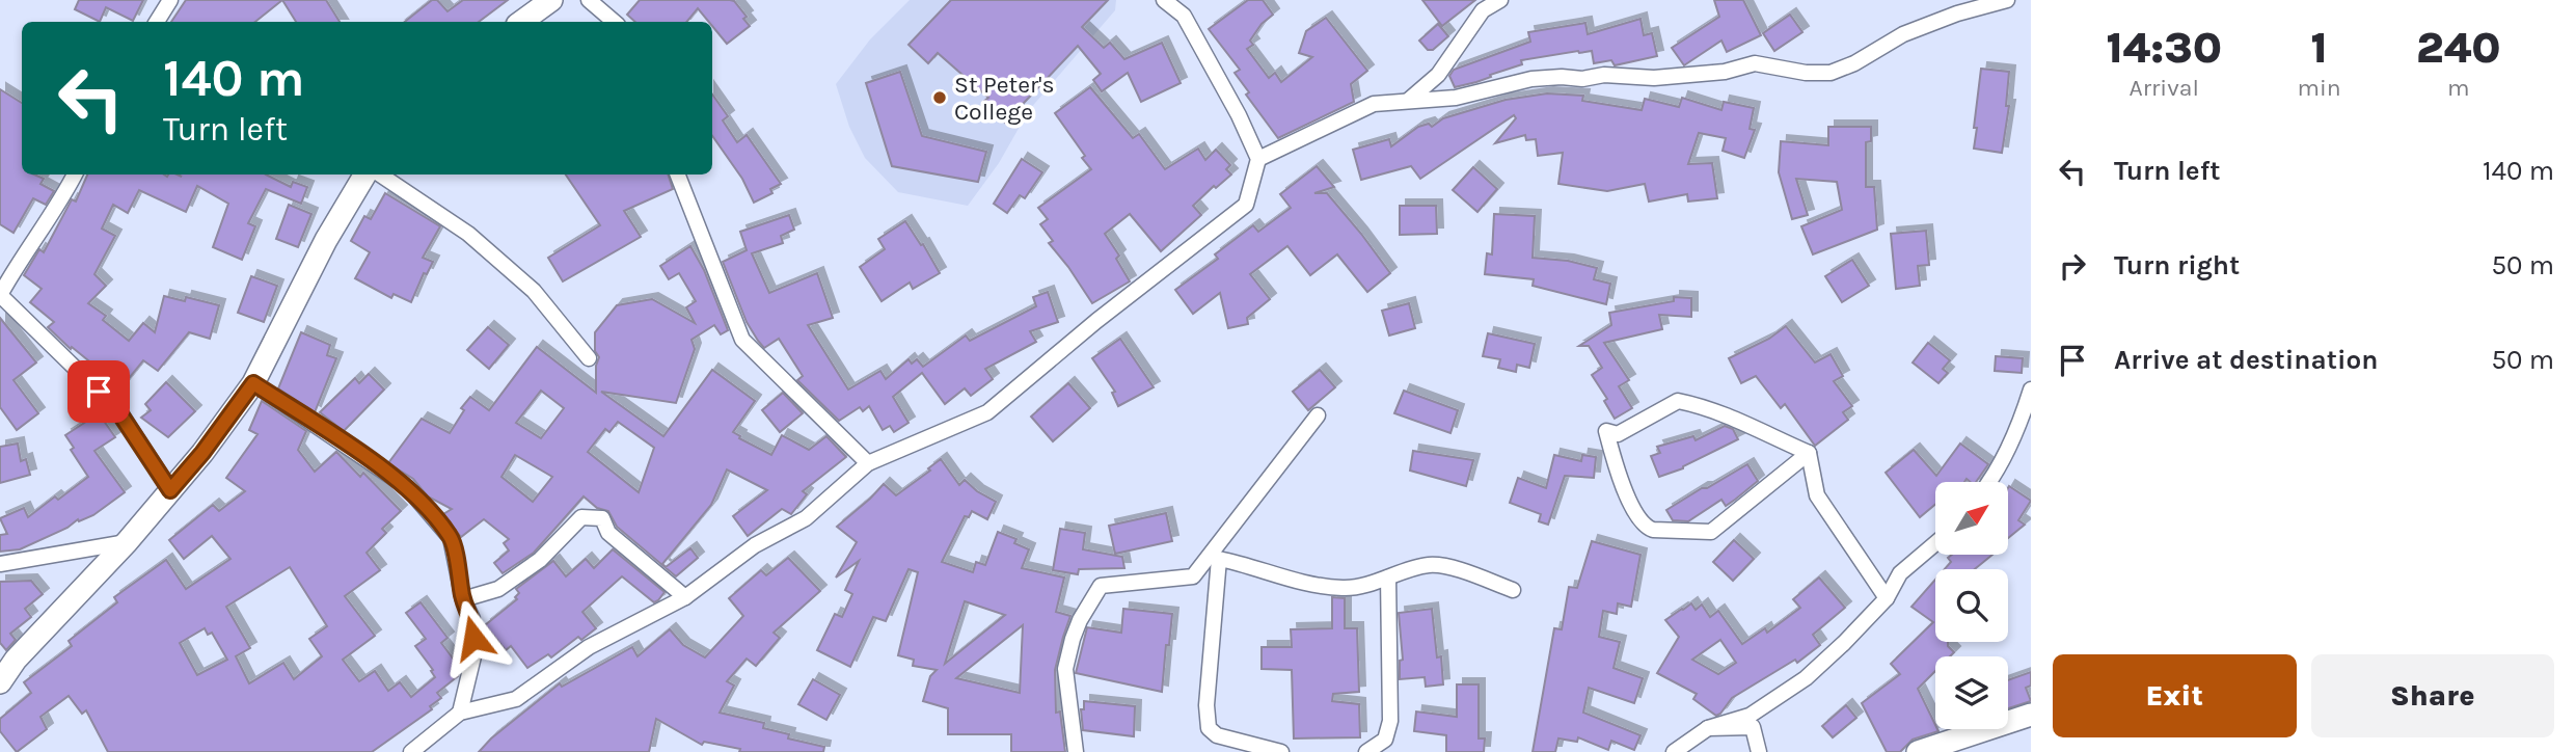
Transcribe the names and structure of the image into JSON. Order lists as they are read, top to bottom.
{
  "places": ["St Peter's College"],
  "north": "top right",
  "page": {
    "eta": [
      "14:30",
      "Arrival",
      "1",
      "min",
      "240",
      "m"
    ],
    "turn": ["140 m", "Turn left"],
    "list": [
      {
        "name": "Turn left",
        "value": "140 m"
      },
      {
        "name": "Turn right",
        "value": "50 m"
      },
      {
        "name": "Arrive at destination",
        "value": "50 m"
      }
    ],
    "buttons": ["Exit", "Share"]
  }
}
